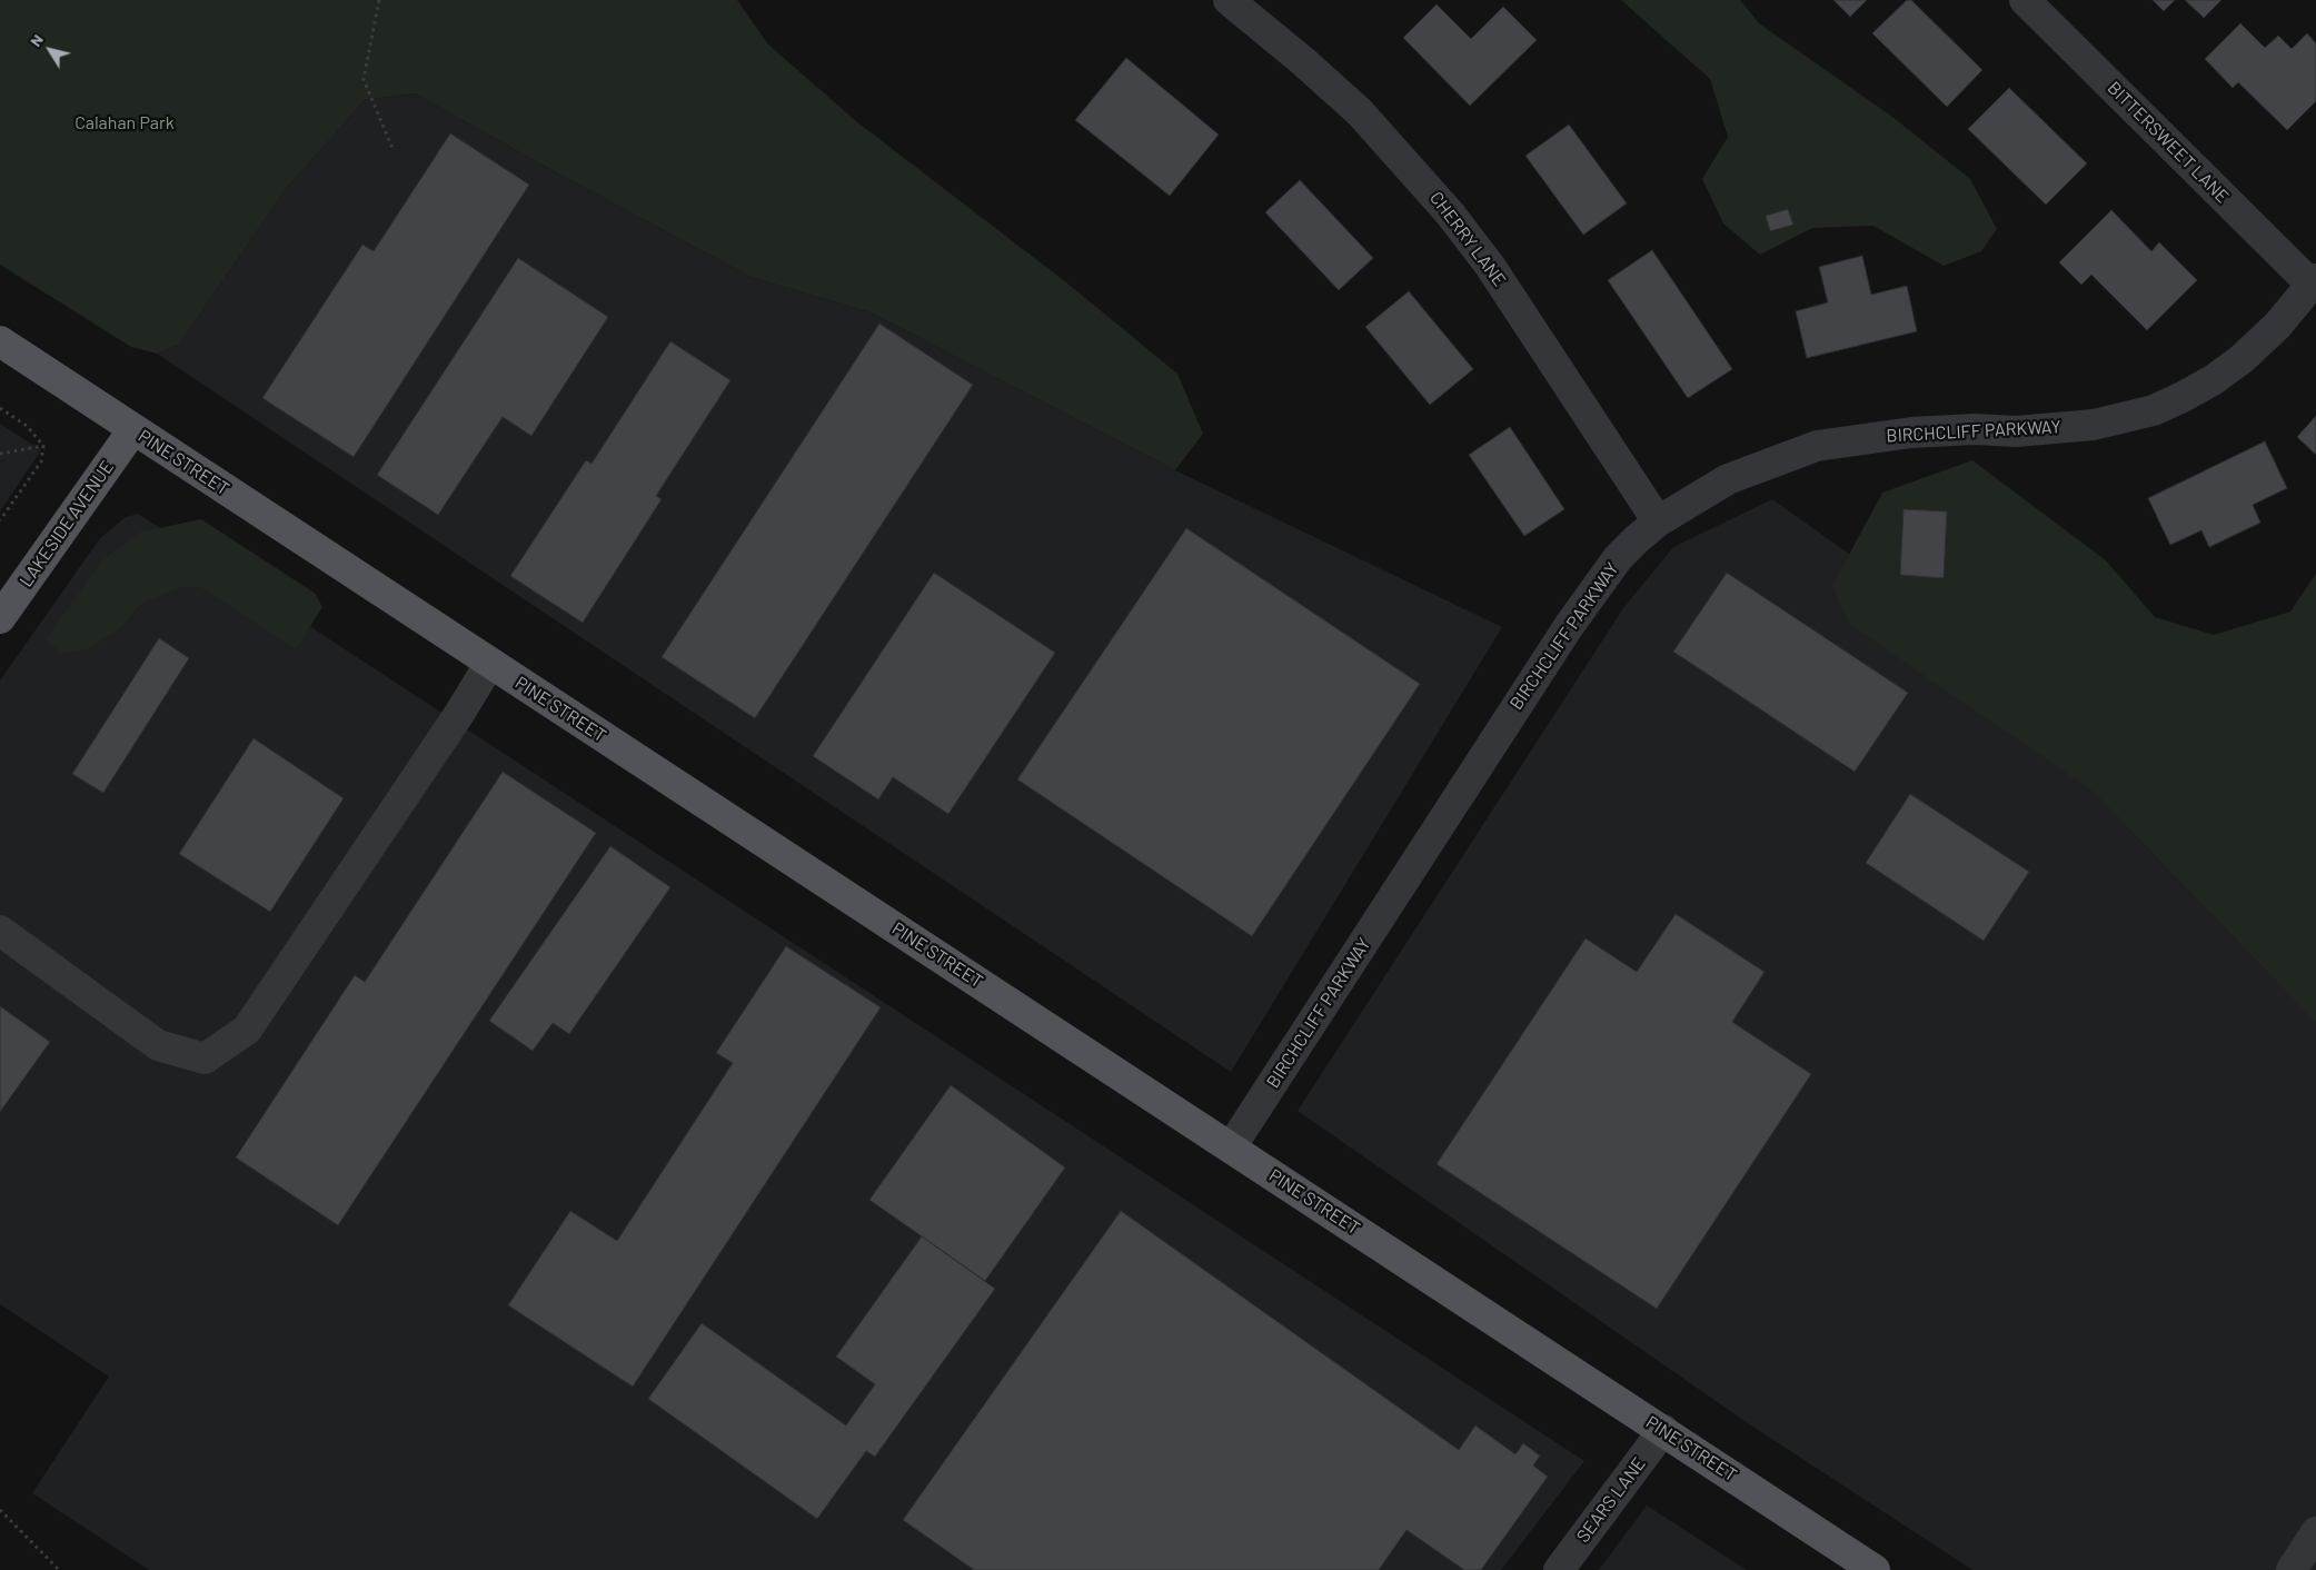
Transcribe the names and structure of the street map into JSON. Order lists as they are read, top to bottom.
{
  "streets": {
    "main road": ["PINE STREET", "LAKESIDE AVENUE"],
    "street": [
      "BITTERSWEET LANE",
      "CHERRY LANE",
      "BIRCHCLIFF PARKWAY",
      "SEARS LANE"
    ]
  },
  "crossings": [
    ["BITTERSWEET LANE", "BIRCHCLIFF PARKWAY"],
    ["CHERRY LANE", "BIRCHCLIFF PARKWAY"],
    ["BIRCHCLIFF PARKWAY", "PINE STREET"],
    ["PINE STREET", "LAKESIDE AVENUE"],
    ["PINE STREET", "SEARS LANE"]
  ],
  "parks": ["Calahan Park"],
  "north": "top left"
}
